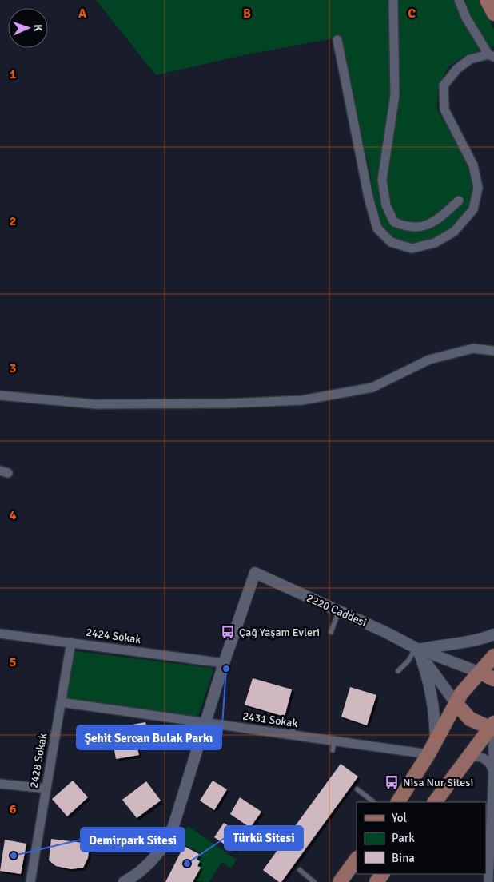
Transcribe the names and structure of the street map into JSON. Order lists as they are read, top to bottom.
{
  "streets": {
    "street": [
      "2220 Caddesi",
      "2424 Sokak",
      "2431 Sokak",
      "2428 Sokak"
    ]
  },
  "crossings": [
    ["2220 Caddesi", "2424 Sokak"],
    ["2424 Sokak", "2428 Sokak"],
    ["2431 Sokak", "2428 Sokak"]
  ],
  "places": {
    "bus stop": ["Çağ Yaşam Evleri", "Nisa Nur Sitesi"],
    "other": ["Şehit Sercan Bulak Parkı", "Demirpark Sitesi", "Türkü Sitesi"]
  },
  "legend": ["Yol", "Park", "Bina"],
  "north": "right",
  "grid": {
    "columns": ["A", "B", "C"],
    "rows": [
      "1",
      "2",
      "3",
      "4",
      "5",
      "6"
    ]
  }
}
